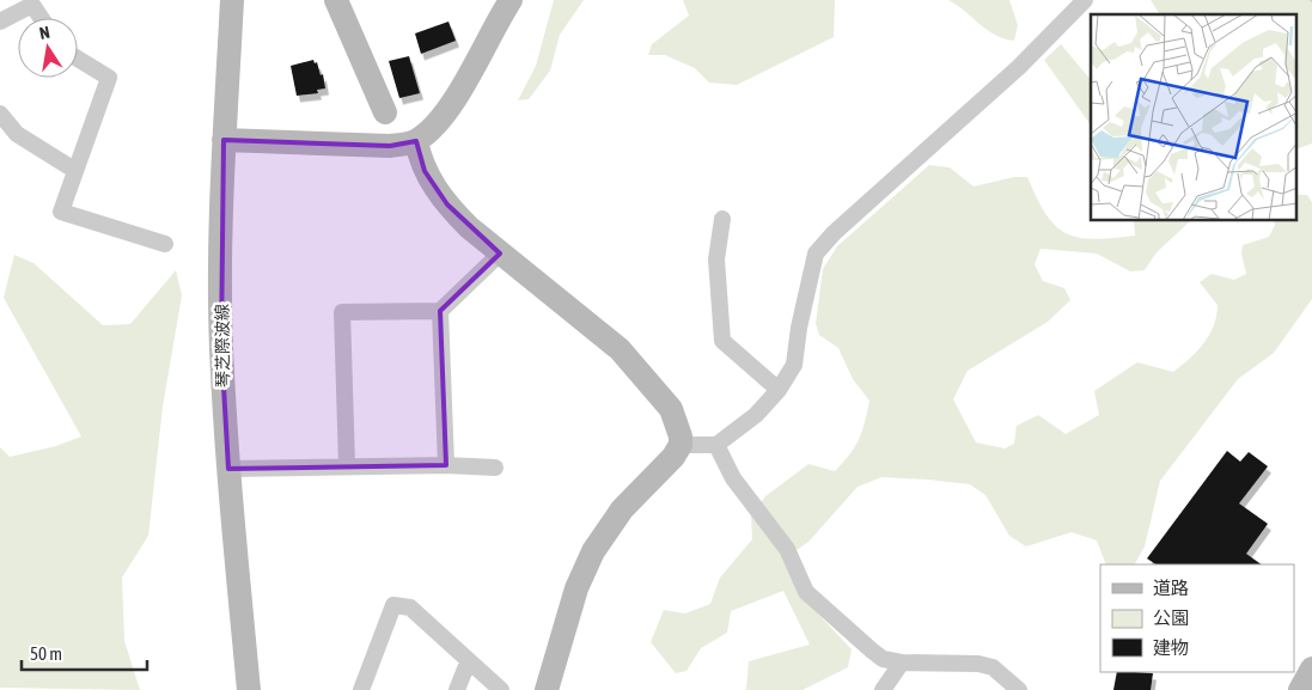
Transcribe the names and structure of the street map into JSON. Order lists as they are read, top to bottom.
{
  "streets": {
    "street": ["琴芝際波線"]
  },
  "legend": ["道路", "公園", "建物"],
  "scale_bar": "50 m",
  "north": "top"
}
